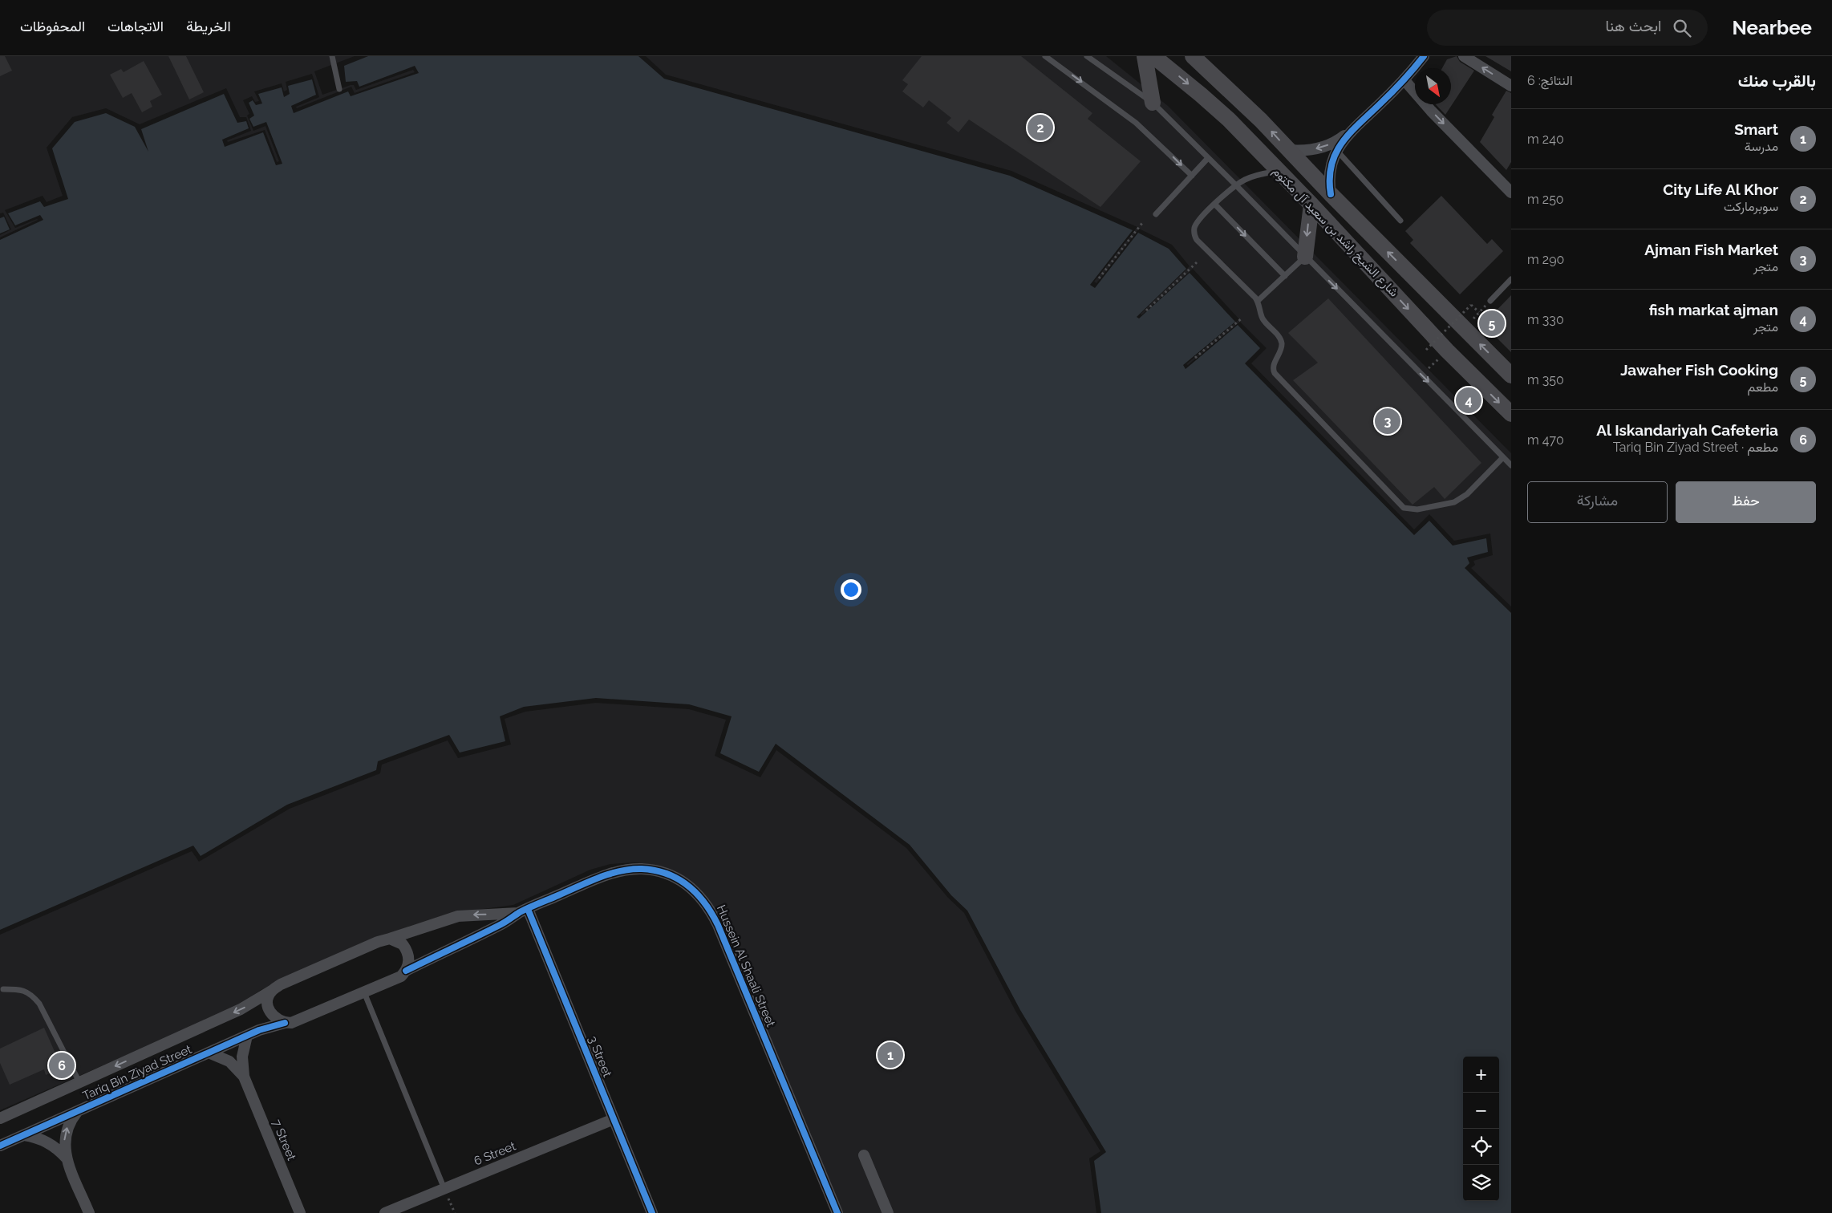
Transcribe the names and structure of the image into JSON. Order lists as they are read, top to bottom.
{
  "streets": {
    "main road": ["شارع الشيخ راشد بن سعيد آل مكتوم"],
    "street": [
      "Hussein Al Shaali Street",
      "3 Street",
      "Tariq Bin Ziyad Street",
      "7 Street",
      "6 Street"
    ]
  },
  "crossings": [
    ["Hussein Al Shaali Street", "3 Street"],
    ["Hussein Al Shaali Street", "Tariq Bin Ziyad Street"],
    ["3 Street", "6 Street"],
    ["Tariq Bin Ziyad Street", "7 Street"]
  ],
  "north": "bottom right",
  "page": {
    "header": "Nearbee",
    "search": "ابحث هنا",
    "nav": ["الخريطة", "الاتجاهات", "المحفوظات"],
    "heading": ["بالقرب منك", "النتائج: 6"],
    "list": [
      {
        "mark": "1",
        "name": "Smart",
        "note": "مدرسة",
        "value": "240 m"
      },
      {
        "mark": "2",
        "name": "City Life Al Khor",
        "note": "سوبرماركت",
        "value": "250 m"
      },
      {
        "mark": "3",
        "name": "Ajman Fish Market",
        "note": "متجر",
        "value": "290 m"
      },
      {
        "mark": "4",
        "name": "fish markat ajman",
        "note": "متجر",
        "value": "330 m"
      },
      {
        "mark": "5",
        "name": "Jawaher Fish Cooking",
        "note": "مطعم",
        "value": "350 m"
      },
      {
        "mark": "6",
        "name": "Al Iskandariyah Cafeteria",
        "note": "مطعم · Tariq Bin Ziyad Street",
        "value": "470 m"
      }
    ],
    "pins": [
      "2",
      "5",
      "4",
      "3",
      "1",
      "6"
    ],
    "buttons": ["حفظ", "مشاركة"],
    "map_buttons": ["+", "−"]
  }
}
